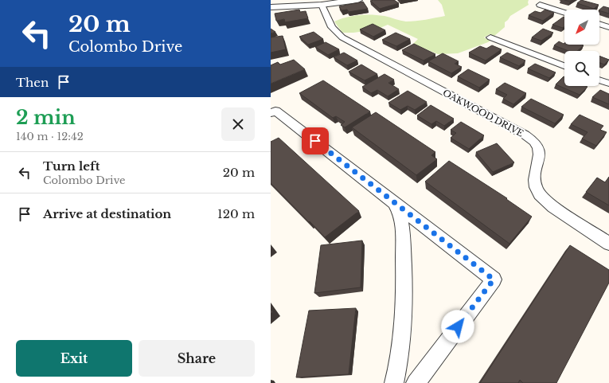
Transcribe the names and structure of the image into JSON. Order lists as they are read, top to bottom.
{
  "streets": {
    "street": ["OAKWOOD DRIVE"]
  },
  "north": "bottom left",
  "page": {
    "turn": ["20 m", "Colombo Drive"],
    "then": "Then",
    "heading": ["2 min", "140 m · 12:42"],
    "list": [
      {
        "name": "Turn left",
        "note": "Colombo Drive",
        "value": "20 m"
      },
      {
        "name": "Arrive at destination",
        "value": "120 m"
      }
    ],
    "buttons": ["Exit", "Share"]
  }
}
